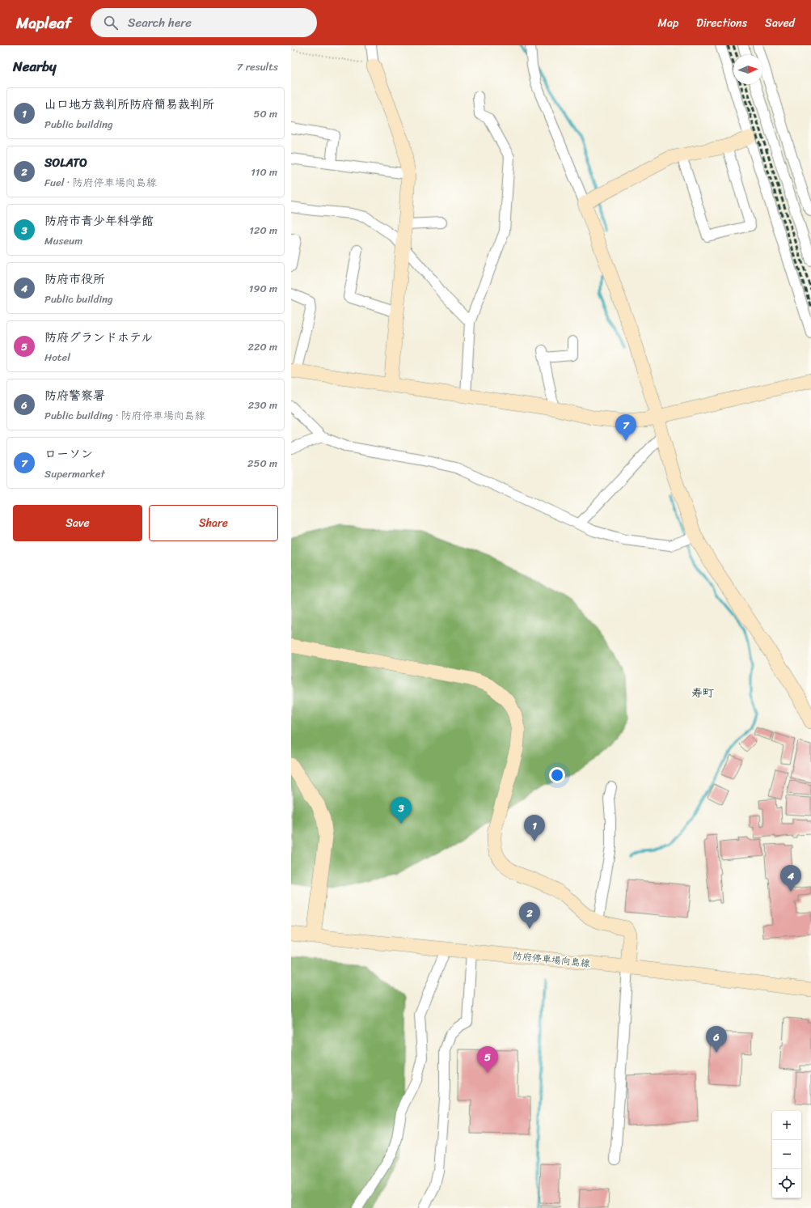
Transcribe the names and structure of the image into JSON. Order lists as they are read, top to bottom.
{
  "streets": {
    "street": ["防府停車場向島線"]
  },
  "districts": ["寿町"],
  "north": "right",
  "page": {
    "header": "Mapleaf",
    "search": "Search here",
    "nav": ["Map", "Directions", "Saved"],
    "heading": ["Nearby", "7 results"],
    "list": [
      {
        "mark": "1",
        "name": "山口地方裁判所防府簡易裁判所",
        "note": "Public building",
        "value": "50 m"
      },
      {
        "mark": "2",
        "name": "SOLATO",
        "note": "Fuel · 防府停車場向島線",
        "value": "110 m"
      },
      {
        "mark": "3",
        "name": "防府市青少年科学館",
        "note": "Museum",
        "value": "120 m"
      },
      {
        "mark": "4",
        "name": "防府市役所",
        "note": "Public building",
        "value": "190 m"
      },
      {
        "mark": "5",
        "name": "防府グランドホテル",
        "note": "Hotel",
        "value": "220 m"
      },
      {
        "mark": "6",
        "name": "防府警察署",
        "note": "Public building · 防府停車場向島線",
        "value": "230 m"
      },
      {
        "mark": "7",
        "name": "ローソン",
        "note": "Supermarket",
        "value": "250 m"
      }
    ],
    "pins": [
      "7",
      "3",
      "1",
      "4",
      "2",
      "6",
      "5"
    ],
    "buttons": ["Save", "Share"],
    "map_buttons": ["+", "−"]
  }
}
